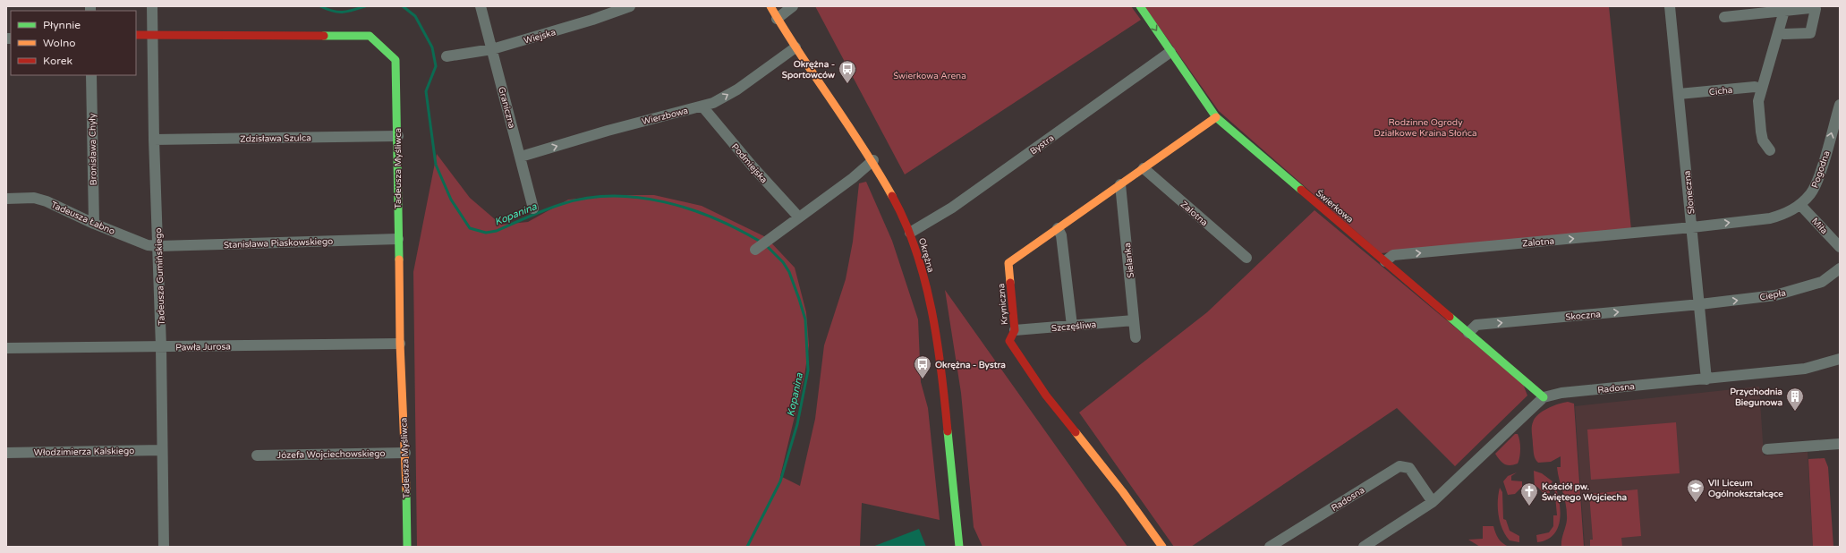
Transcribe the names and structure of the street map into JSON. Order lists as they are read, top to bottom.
{
  "streets": {
    "street": [
      "Wiejska",
      "Cicha",
      "Graniczna",
      "Wierzbowa",
      "Zdzisława Szulca",
      "Bystra",
      "Bronisława Chyły",
      "Podmiejska",
      "Tadeusza Myśliwca",
      "Pogodna",
      "Słoneczna",
      "Świerkowa",
      "Zalotna",
      "Tadeusza Łabno",
      "Miła",
      "Stanisława Piaskowskiego",
      "Okrężna",
      "Sielanka",
      "Tadeusza Gumińskiego",
      "Ciepła",
      "Kryniczna",
      "Skoczna",
      "Szczęśliwa",
      "Pawła Jurosa",
      "Radosna",
      "Włodzimierza Kalskiego",
      "Józefa Wojciechowskiego"
    ]
  },
  "crossings": [
    ["Wiejska", "Graniczna"],
    ["Cicha", "Słoneczna"],
    ["Graniczna", "Wierzbowa"],
    ["Wierzbowa", "Podmiejska"],
    ["Wierzbowa", "Okrężna"],
    ["Zdzisława Szulca", "Tadeusza Myśliwca"],
    ["Zdzisława Szulca", "Tadeusza Gumińskiego"],
    ["Bystra", "Świerkowa"],
    ["Bystra", "Okrężna"],
    ["Bronisława Chyły", "Tadeusza Łabno"],
    ["Tadeusza Myśliwca", "Stanisława Piaskowskiego"],
    ["Tadeusza Myśliwca", "Tadeusza Gumińskiego"],
    ["Tadeusza Myśliwca", "Pawła Jurosa"],
    ["Tadeusza Myśliwca", "Józefa Wojciechowskiego"],
    ["Pogodna", "Słoneczna"],
    ["Pogodna", "Zalotna"],
    ["Pogodna", "Miła"],
    ["Słoneczna", "Zalotna"],
    ["Słoneczna", "Ciepła"],
    ["Słoneczna", "Skoczna"],
    ["Słoneczna", "Radosna"],
    ["Świerkowa", "Zalotna"],
    ["Świerkowa", "Kryniczna"],
    ["Świerkowa", "Skoczna"],
    ["Świerkowa", "Radosna"],
    ["Zalotna", "Kryniczna"],
    ["Tadeusza Łabno", "Stanisława Piaskowskiego"],
    ["Tadeusza Łabno", "Tadeusza Gumińskiego"],
    ["Stanisława Piaskowskiego", "Tadeusza Gumińskiego"],
    ["Sielanka", "Kryniczna"],
    ["Sielanka", "Szczęśliwa"],
    ["Tadeusza Gumińskiego", "Pawła Jurosa"],
    ["Tadeusza Gumińskiego", "Włodzimierza Kalskiego"],
    ["Ciepła", "Skoczna"],
    ["Kryniczna", "Szczęśliwa"]
  ],
  "one_way": [
    "Wierzbowa",
    "Pogodna",
    "Zalotna",
    "Ciepła",
    "Skoczna"
  ],
  "water": ["Kopanina"],
  "parks": ["Świerkowa Arena", "Rodzinne Ogrody Działkowe Kraina Słońca"],
  "places": {
    "bus stop": ["Okrężna - Sportowców", "Okrężna - Bystra"],
    "building": ["Przychodnia Biegunowa"],
    "school or university": ["VII Liceum Ogólnokształcące"],
    "church": ["Kościół pw. Świętego Wojciecha"]
  },
  "legend": ["Płynnie", "Wolno", "Korek"]
}
